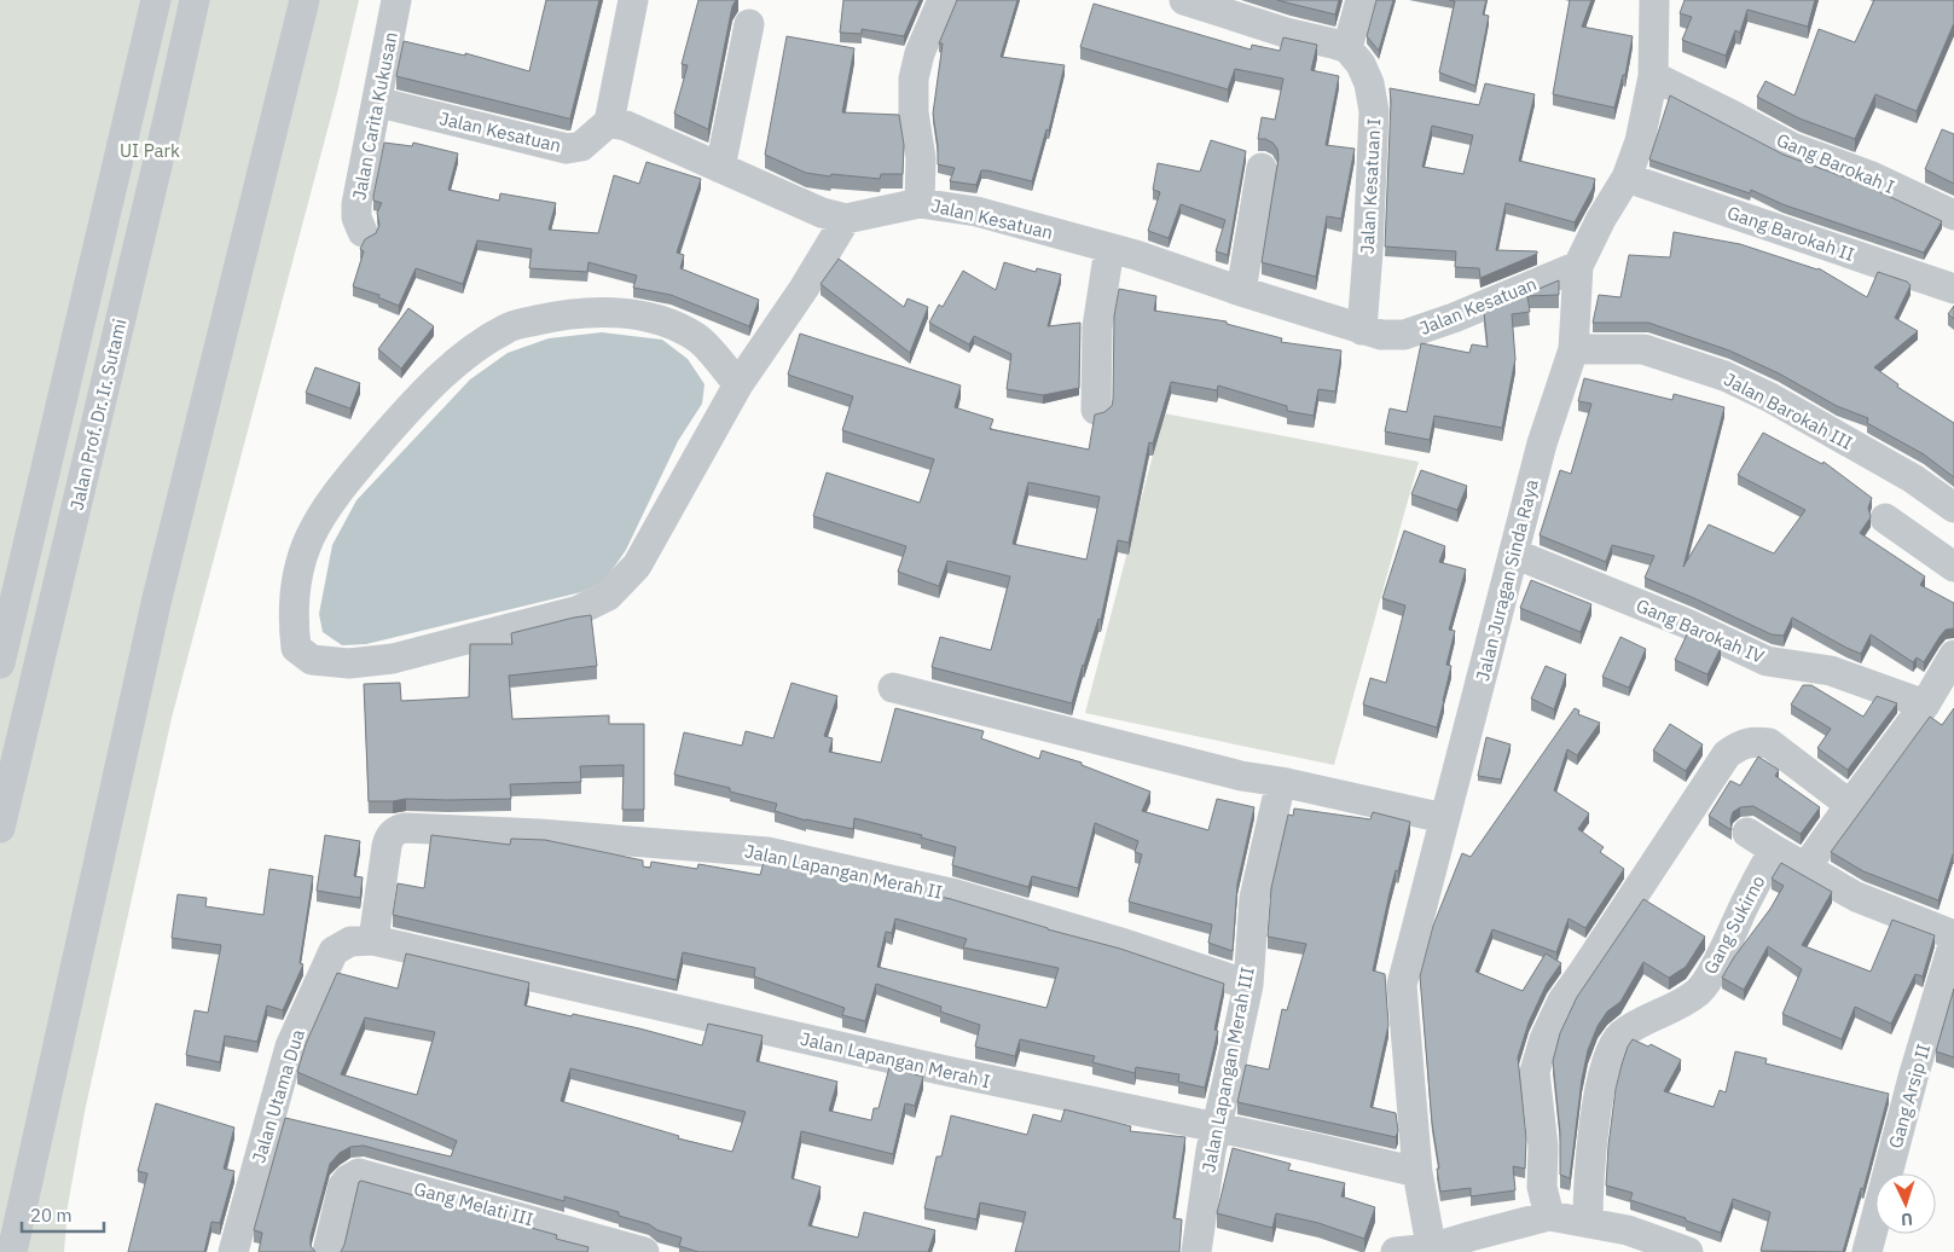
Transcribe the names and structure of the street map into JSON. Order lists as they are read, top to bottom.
{
  "streets": {
    "street": [
      "Jalan Carita Kukusan",
      "Jalan Kesatuan",
      "Gang Barokah I",
      "Jalan Kesatuan I",
      "Gang Barokah II",
      "Jalan Barokah III",
      "Jalan Prof. Dr. Ir. Sutami",
      "Jalan Juragan Sinda Raya",
      "Gang Barokah IV",
      "Jalan Lapangan Merah II",
      "Gang Sukirno",
      "Jalan Lapangan Merah I",
      "Jalan Lapangan Merah III",
      "Jalan Utama Dua",
      "Gang Arsip II",
      "Gang Melati III"
    ]
  },
  "crossings": [
    ["Jalan Carita Kukusan", "Jalan Kesatuan"],
    ["Jalan Kesatuan", "Jalan Kesatuan I"],
    ["Jalan Kesatuan", "Jalan Juragan Sinda Raya"],
    ["Gang Barokah I", "Jalan Juragan Sinda Raya"],
    ["Gang Barokah II", "Jalan Juragan Sinda Raya"],
    ["Jalan Barokah III", "Jalan Juragan Sinda Raya"],
    ["Jalan Juragan Sinda Raya", "Gang Barokah IV"],
    ["Jalan Juragan Sinda Raya", "Jalan Lapangan Merah I"],
    ["Jalan Lapangan Merah II", "Jalan Lapangan Merah I"],
    ["Jalan Lapangan Merah II", "Jalan Lapangan Merah III"],
    ["Jalan Lapangan Merah II", "Jalan Utama Dua"],
    ["Jalan Lapangan Merah I", "Jalan Lapangan Merah III"],
    ["Jalan Lapangan Merah I", "Jalan Utama Dua"]
  ],
  "parks": ["UI Park"],
  "scale_bar": "20 m",
  "north": "bottom"
}
